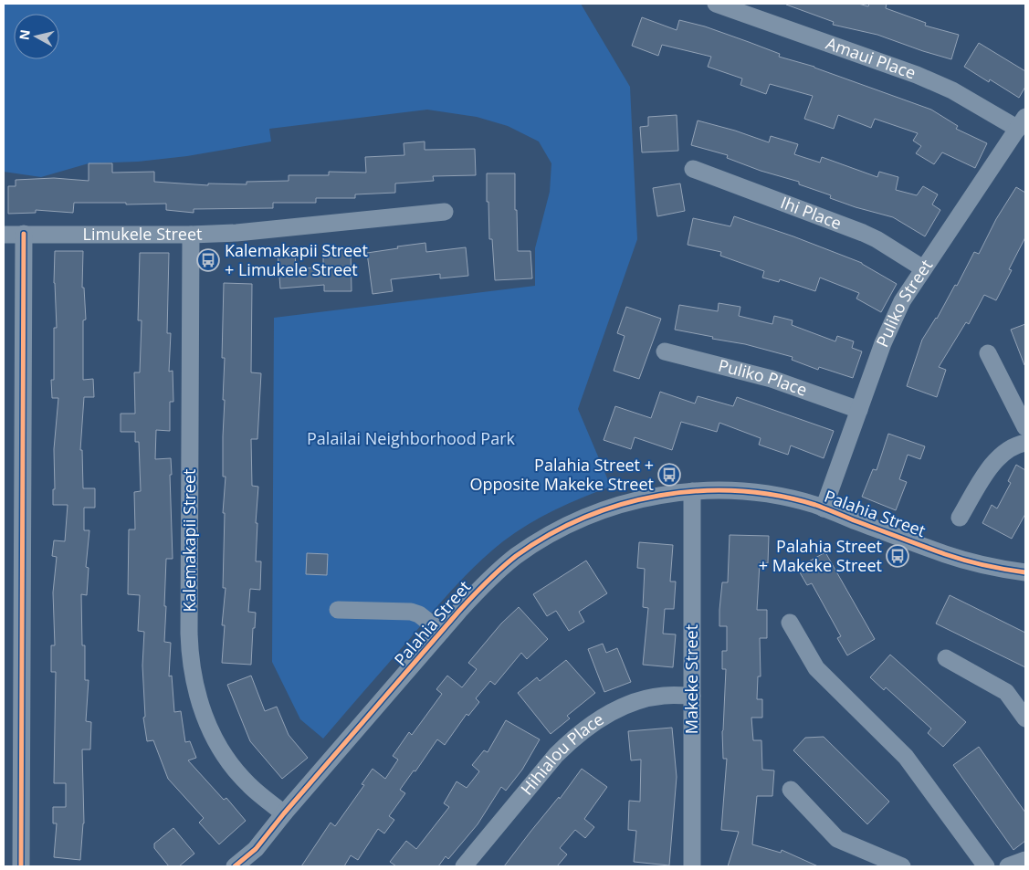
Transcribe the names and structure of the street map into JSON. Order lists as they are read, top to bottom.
{
  "streets": {
    "street": [
      "Amaui Place",
      "Ihi Place",
      "Limukele Street",
      "Puliko Street",
      "Puliko Place",
      "Palahia Street",
      "Kalemakapii Street",
      "Makeke Street",
      "Hihialou Place"
    ]
  },
  "crossings": [
    ["Amaui Place", "Puliko Street"],
    ["Ihi Place", "Puliko Street"],
    ["Limukele Street", "Kalemakapii Street"],
    ["Puliko Street", "Puliko Place"],
    ["Puliko Street", "Palahia Street"],
    ["Palahia Street", "Kalemakapii Street"],
    ["Palahia Street", "Makeke Street"],
    ["Makeke Street", "Hihialou Place"]
  ],
  "parks": ["Palailai Neighborhood Park"],
  "places": {
    "bus stop": ["Kalemakapii Street + Limukele Street", "Palahia Street + Opposite Makeke Street", "Palahia Street + Makeke Street"]
  },
  "north": "left"
}
